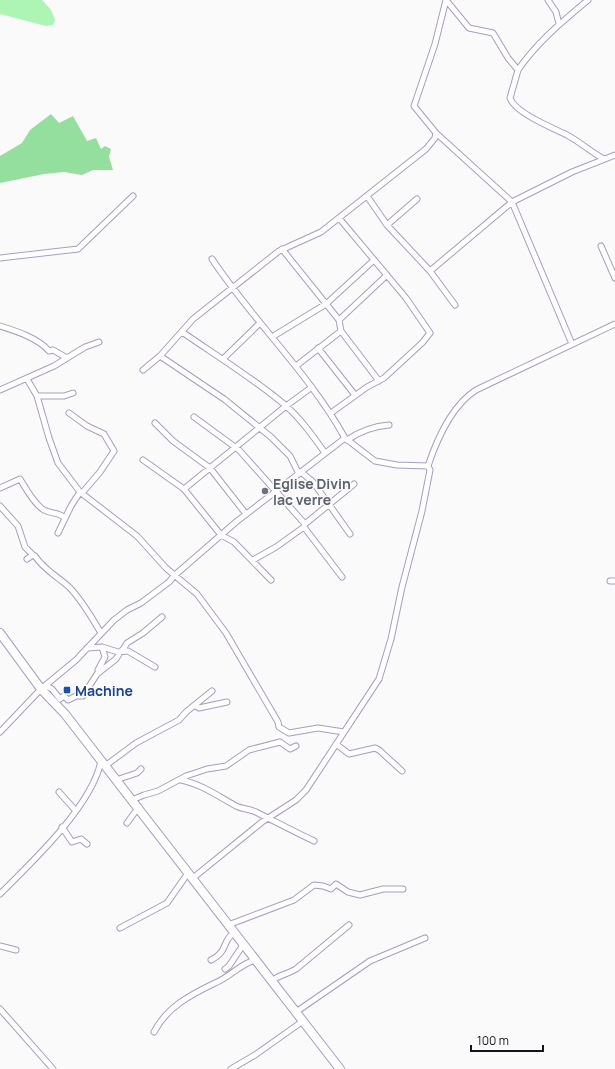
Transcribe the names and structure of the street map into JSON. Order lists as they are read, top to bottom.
{
  "places": {
    "other": ["Eglise Divin lac verre"],
    "transit": ["Machine"]
  },
  "scale_bar": "100 m"
}
